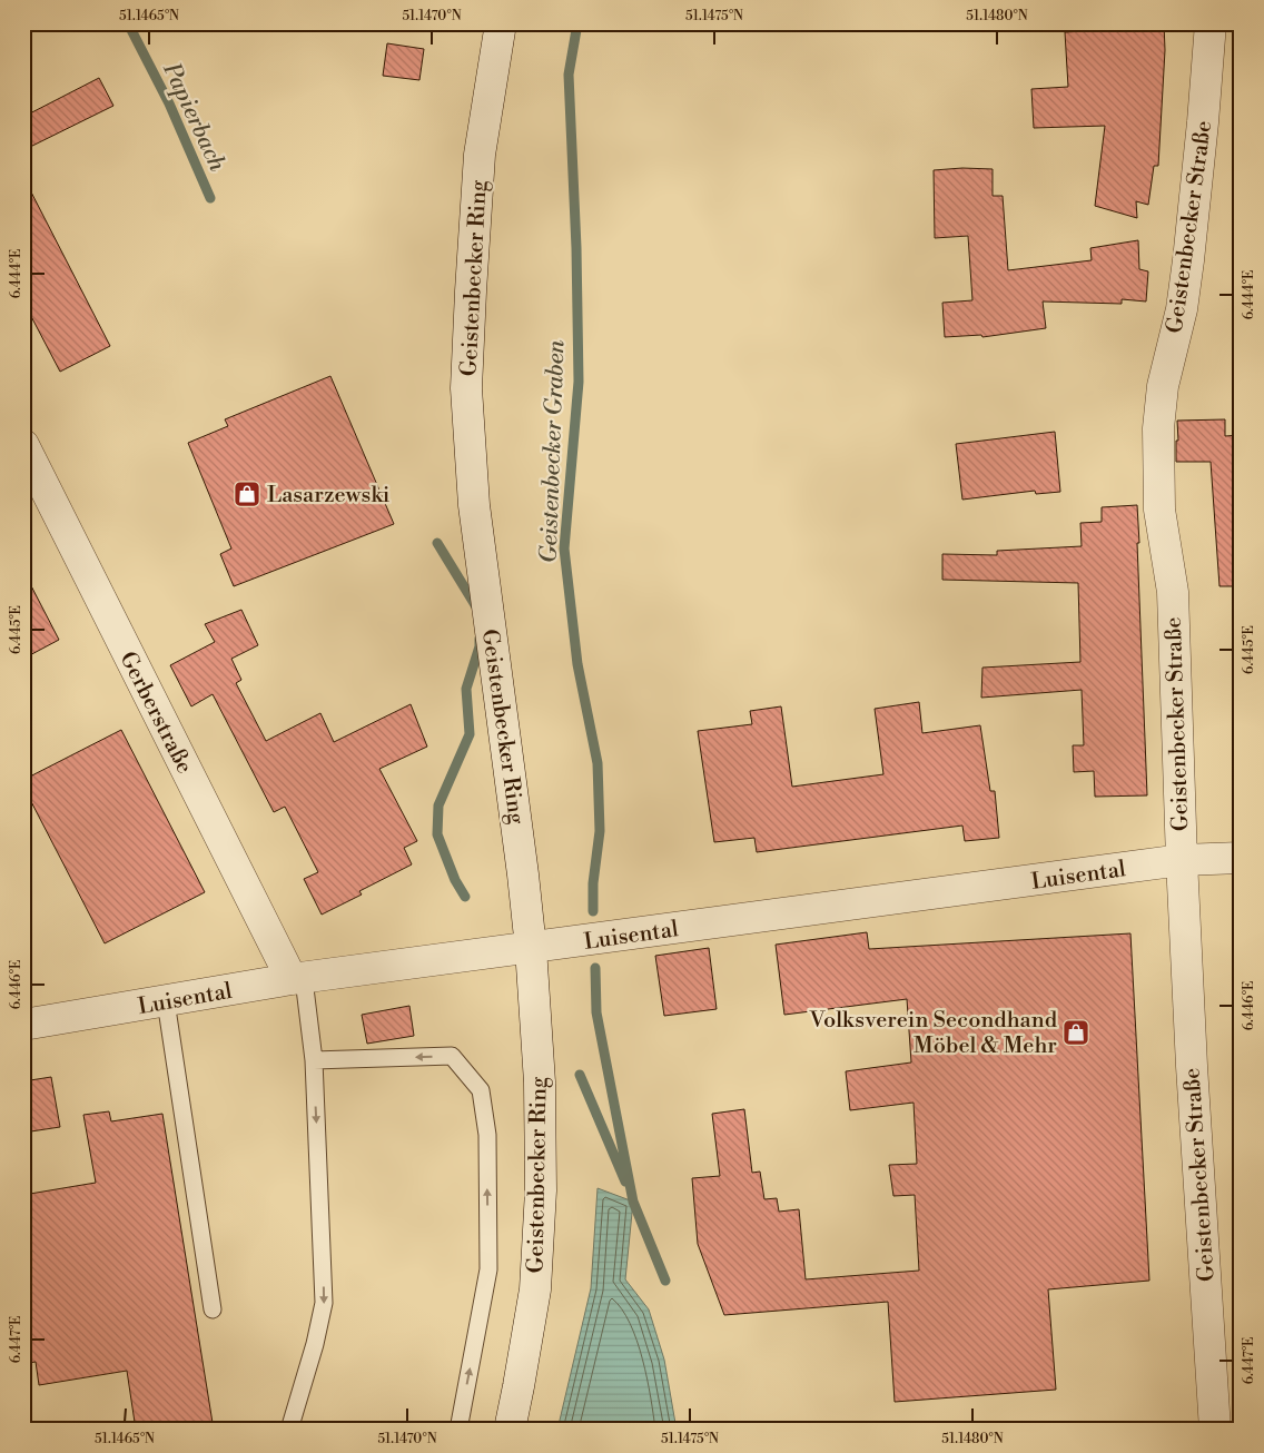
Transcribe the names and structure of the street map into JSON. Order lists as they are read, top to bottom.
{
  "streets": {
    "street": [
      "Geistenbecker Straße",
      "Geistenbecker Ring",
      "Gerberstraße",
      "Luisental"
    ]
  },
  "crossings": [
    ["Geistenbecker Straße", "Luisental"],
    ["Geistenbecker Ring", "Luisental"],
    ["Gerberstraße", "Luisental"]
  ],
  "water": ["Papierbach", "Geistenbecker Graben"],
  "places": {
    "shop": ["Lasarzewski", "Volksverein Secondhand Möbel & Mehr"]
  },
  "coordinates": [
    "51.1465°N",
    "51.1470°N",
    "51.1475°N",
    "51.1480°N",
    "6.444°E",
    "6.445°E",
    "6.446°E",
    "6.447°E"
  ]
}
